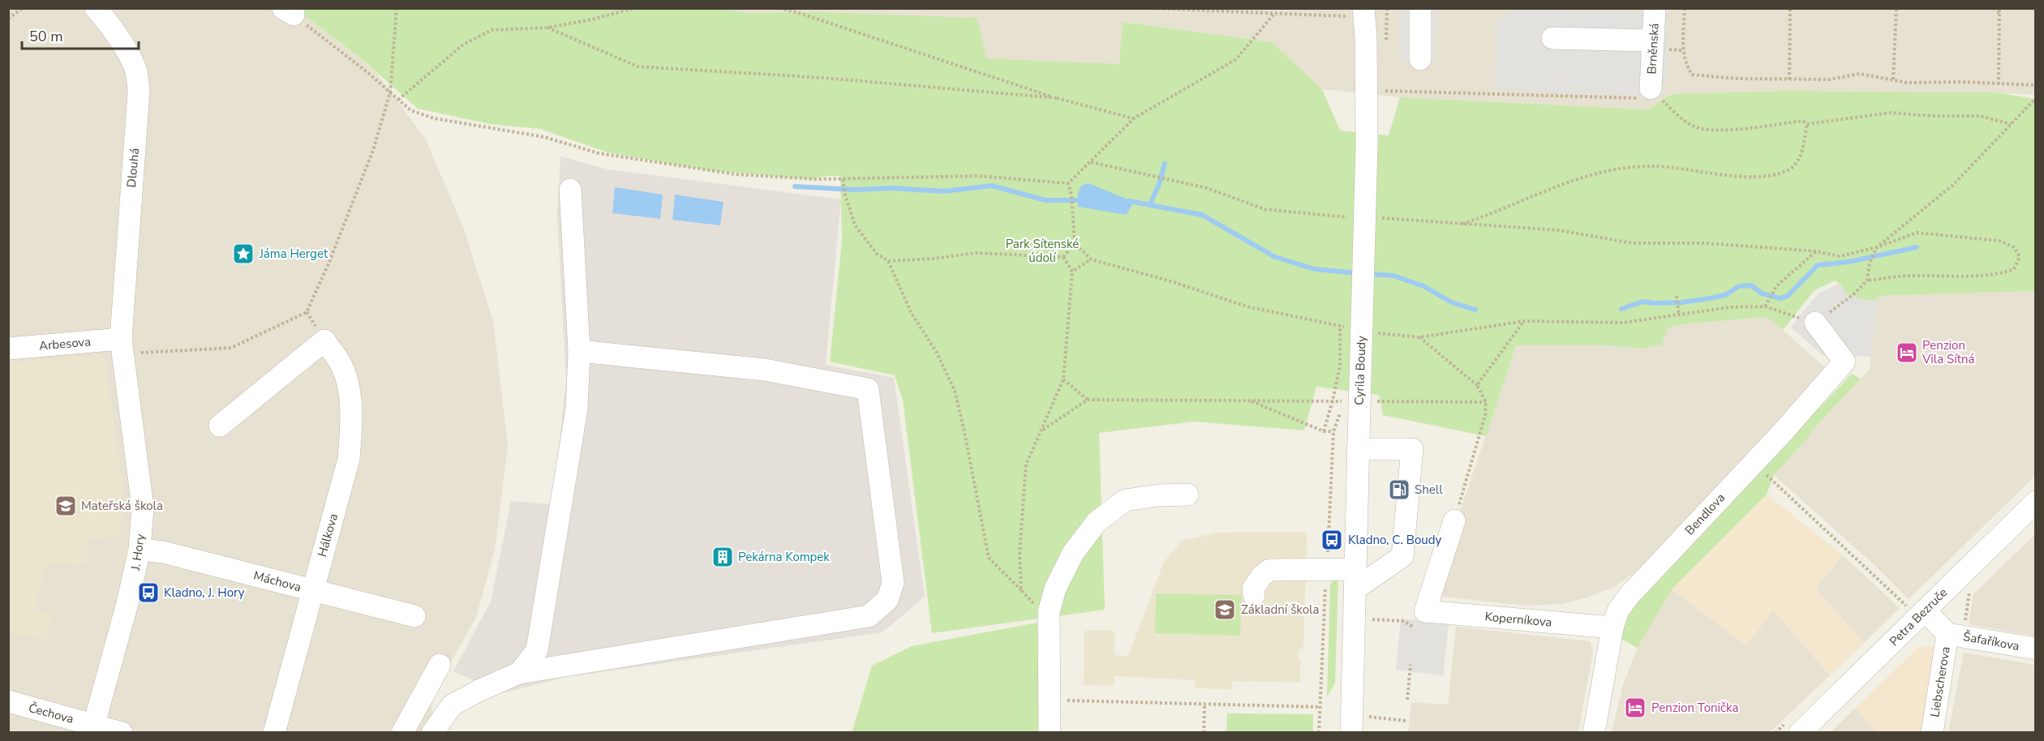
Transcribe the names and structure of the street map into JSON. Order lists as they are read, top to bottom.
{
  "streets": {
    "street": [
      "Brněnská",
      "Dlouhá",
      "Arbesova",
      "Cyrila Boudy",
      "Bendlova",
      "Hálkova",
      "J. Hory",
      "Máchova",
      "Petra Bezruče",
      "Koperníkova",
      "Šafaříkova",
      "Liebscherova",
      "Čechova"
    ]
  },
  "crossings": [
    ["Dlouhá", "Arbesova"],
    ["Dlouhá", "J. Hory"],
    ["Arbesova", "J. Hory"],
    ["Bendlova", "Koperníkova"],
    ["Hálkova", "Máchova"],
    ["J. Hory", "Máchova"],
    ["J. Hory", "Čechova"],
    ["Petra Bezruče", "Liebscherova"],
    ["Šafaříkova", "Liebscherova"]
  ],
  "parks": ["Park Sítenské údolí"],
  "places": {
    "place": ["Jáma Herget"],
    "hotel": ["Penzion Vila Sítná", "Penzion Tonička"],
    "fuel station": ["Shell"],
    "school or university": ["Mateřská škola", "Základní škola"],
    "bus stop": ["Kladno, C. Boudy", "Kladno, J. Hory"],
    "building": ["Pekárna Kompek"]
  },
  "scale_bar": "50 m"
}
